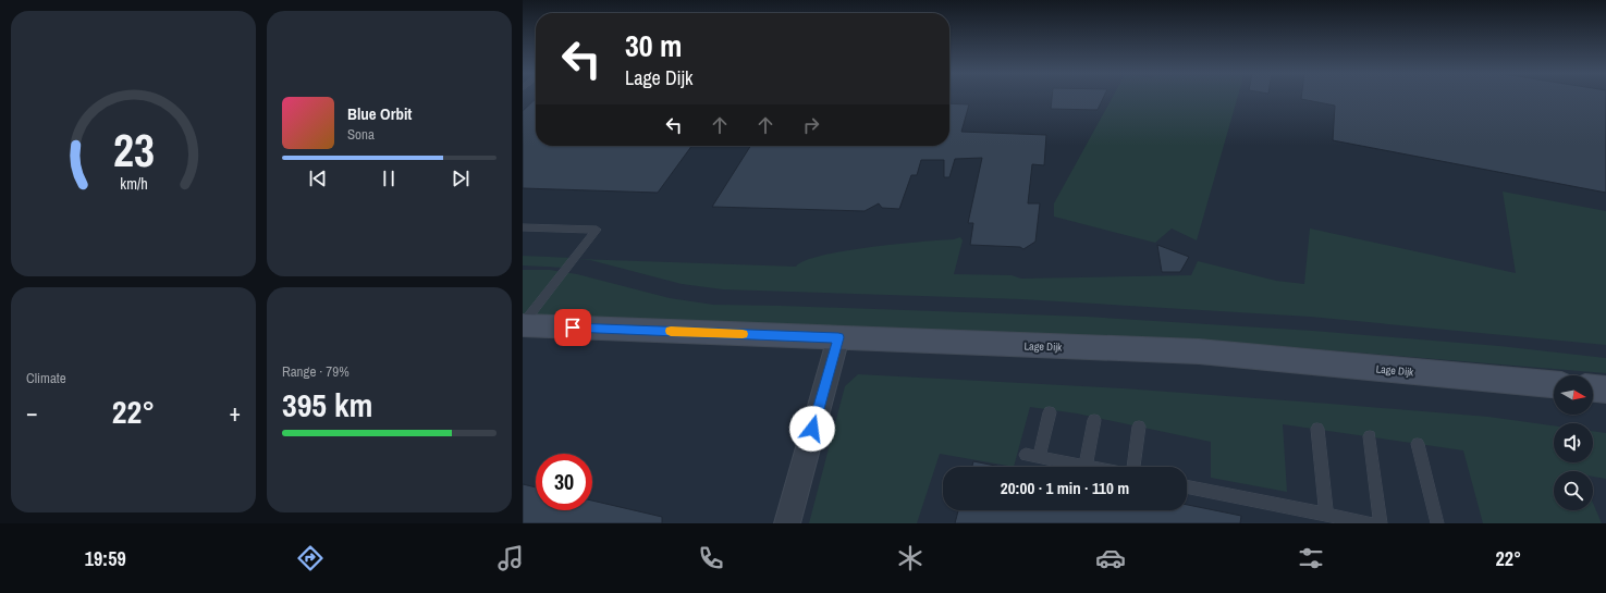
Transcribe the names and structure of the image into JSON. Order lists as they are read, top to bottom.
{
  "streets": {
    "main road": ["Lage Dijk"]
  },
  "north": "right",
  "page": {
    "turn": ["30 m", "Lage Dijk"],
    "song": ["Blue Orbit", "Sona"],
    "tile": [
      "Climate",
      ["Range · 79%", "395 km"]
    ],
    "heat": ["−", "22°", "+"],
    "limit": "30",
    "trip": "20:00 · 1 min · 110 m",
    "tabs": ["19:59", "22°"],
    "gauge": ["23", "km/h"]
  }
}
